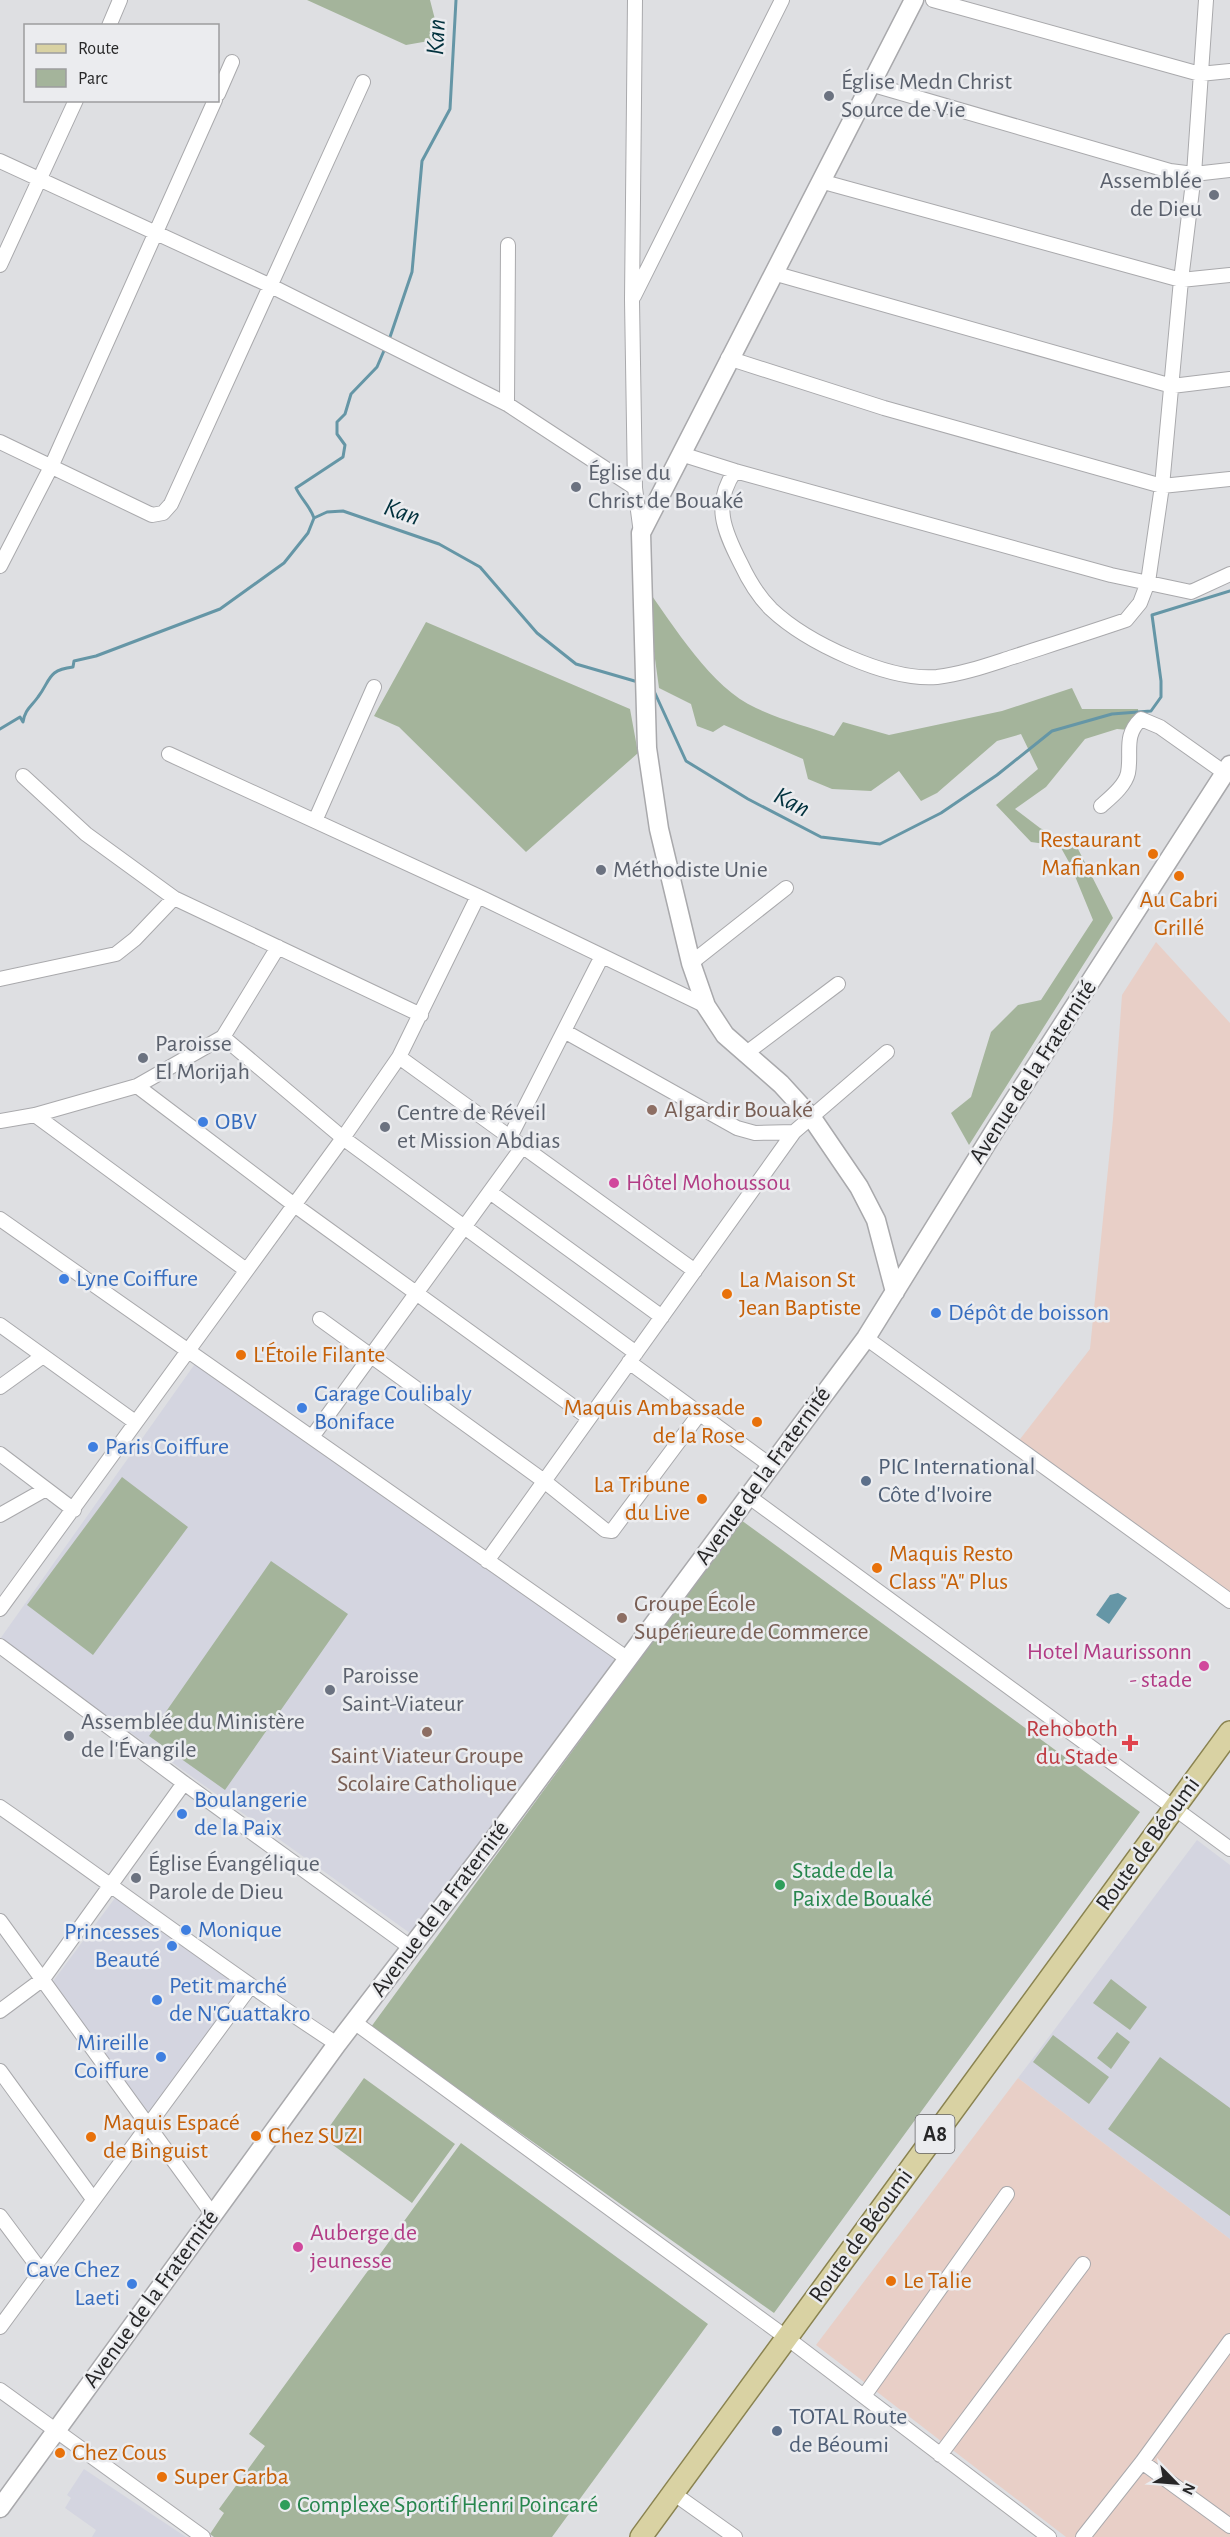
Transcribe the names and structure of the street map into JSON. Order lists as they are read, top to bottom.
{
  "streets": {
    "main road": ["Route de Béoumi", "A8"],
    "street": ["Avenue de la Fraternité"]
  },
  "water": ["Kan"],
  "places": {
    "other": [
      "Église Medn Christ Source de Vie",
      "Assemblée de Dieu",
      "Église du Christ de Bouaké",
      "Restaurant Mafiankan",
      "Méthodiste Unie",
      "Au Cabri Grillé",
      "Paroisse El Morijah",
      "Algardir Bouaké",
      "OBV",
      "Centre de Réveil et Mission Abdias",
      "Hôtel Mohoussou",
      "Lyne Coiffure",
      "La Maison St Jean Baptiste",
      "Dépôt de boisson",
      "L'Étoile Filante",
      "Garage Coulibaly Boniface",
      "Maquis Ambassade de la Rose",
      "Paris Coiffure",
      "PIC International Côte d'Ivoire",
      "La Tribune du Live",
      "Maquis Resto Class \"A\" Plus",
      "Groupe École Supérieure de Commerce",
      "Hotel Maurissonn - stade",
      "Paroisse Saint-Viateur",
      "Saint Viateur Groupe Scolaire Catholique",
      "Assemblée du Ministère de l'Évangile",
      "Boulangerie de la Paix",
      "Église Évangélique Parole de Dieu",
      "Stade de la Paix de Bouaké",
      "Monique",
      "Princesses Beauté",
      "Petit marché de N'Guattakro",
      "Mireille Coiffure",
      "Chez SUZI",
      "Maquis Espacé de Binguist",
      "Auberge de jeunesse",
      "Le Talie",
      "Cave Chez Laeti",
      "TOTAL Route de Béoumi",
      "Chez Cous",
      "Super Garba",
      "Complexe Sportif Henri Poincaré"
    ],
    "health": ["Rehoboth du Stade"]
  },
  "legend": ["Route", "Parc"],
  "north": "bottom right"
}
